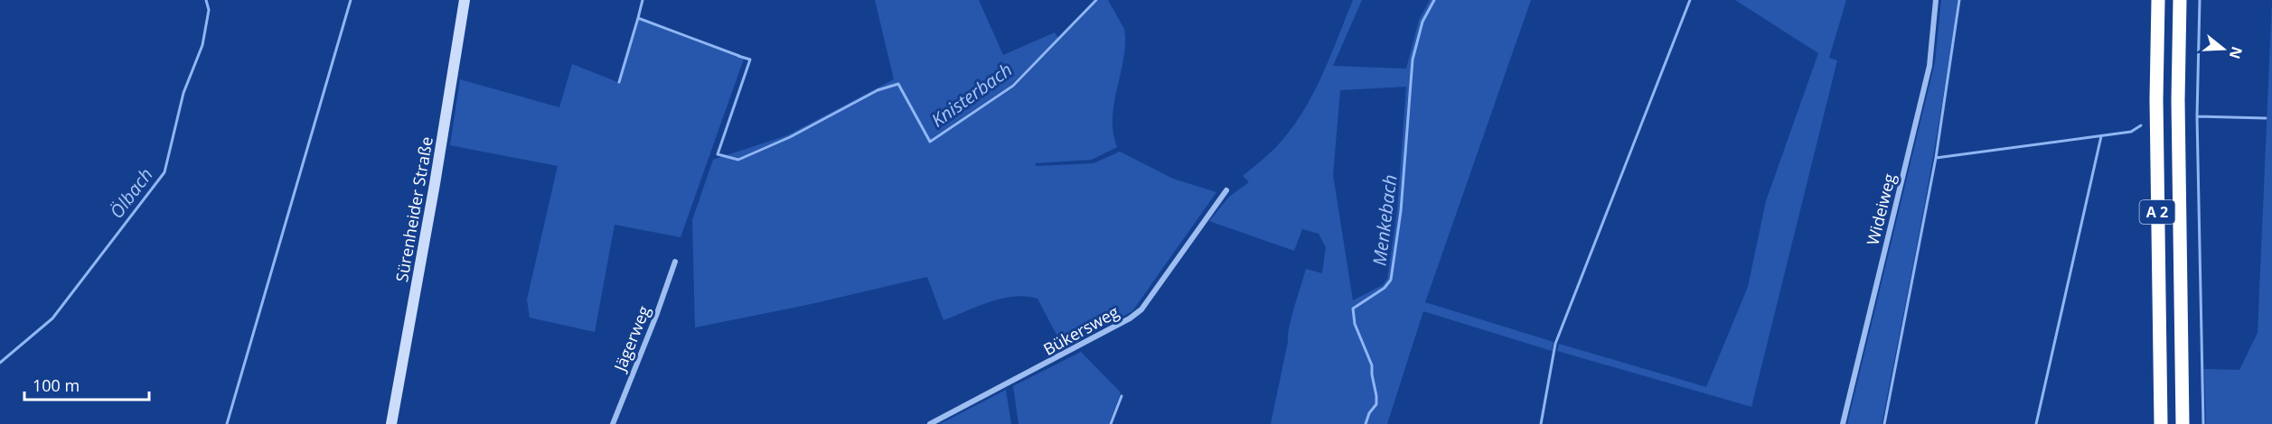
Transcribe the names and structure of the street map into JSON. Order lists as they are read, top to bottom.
{
  "streets": {
    "highway": ["A 2"],
    "main road": ["Sürenheider Straße"],
    "street": ["Wideiweg", "Bükersweg", "Jägerweg"]
  },
  "water": ["Knisterbach", "Ölbach", "Menkebach"],
  "scale_bar": "100 m",
  "north": "right"
}
